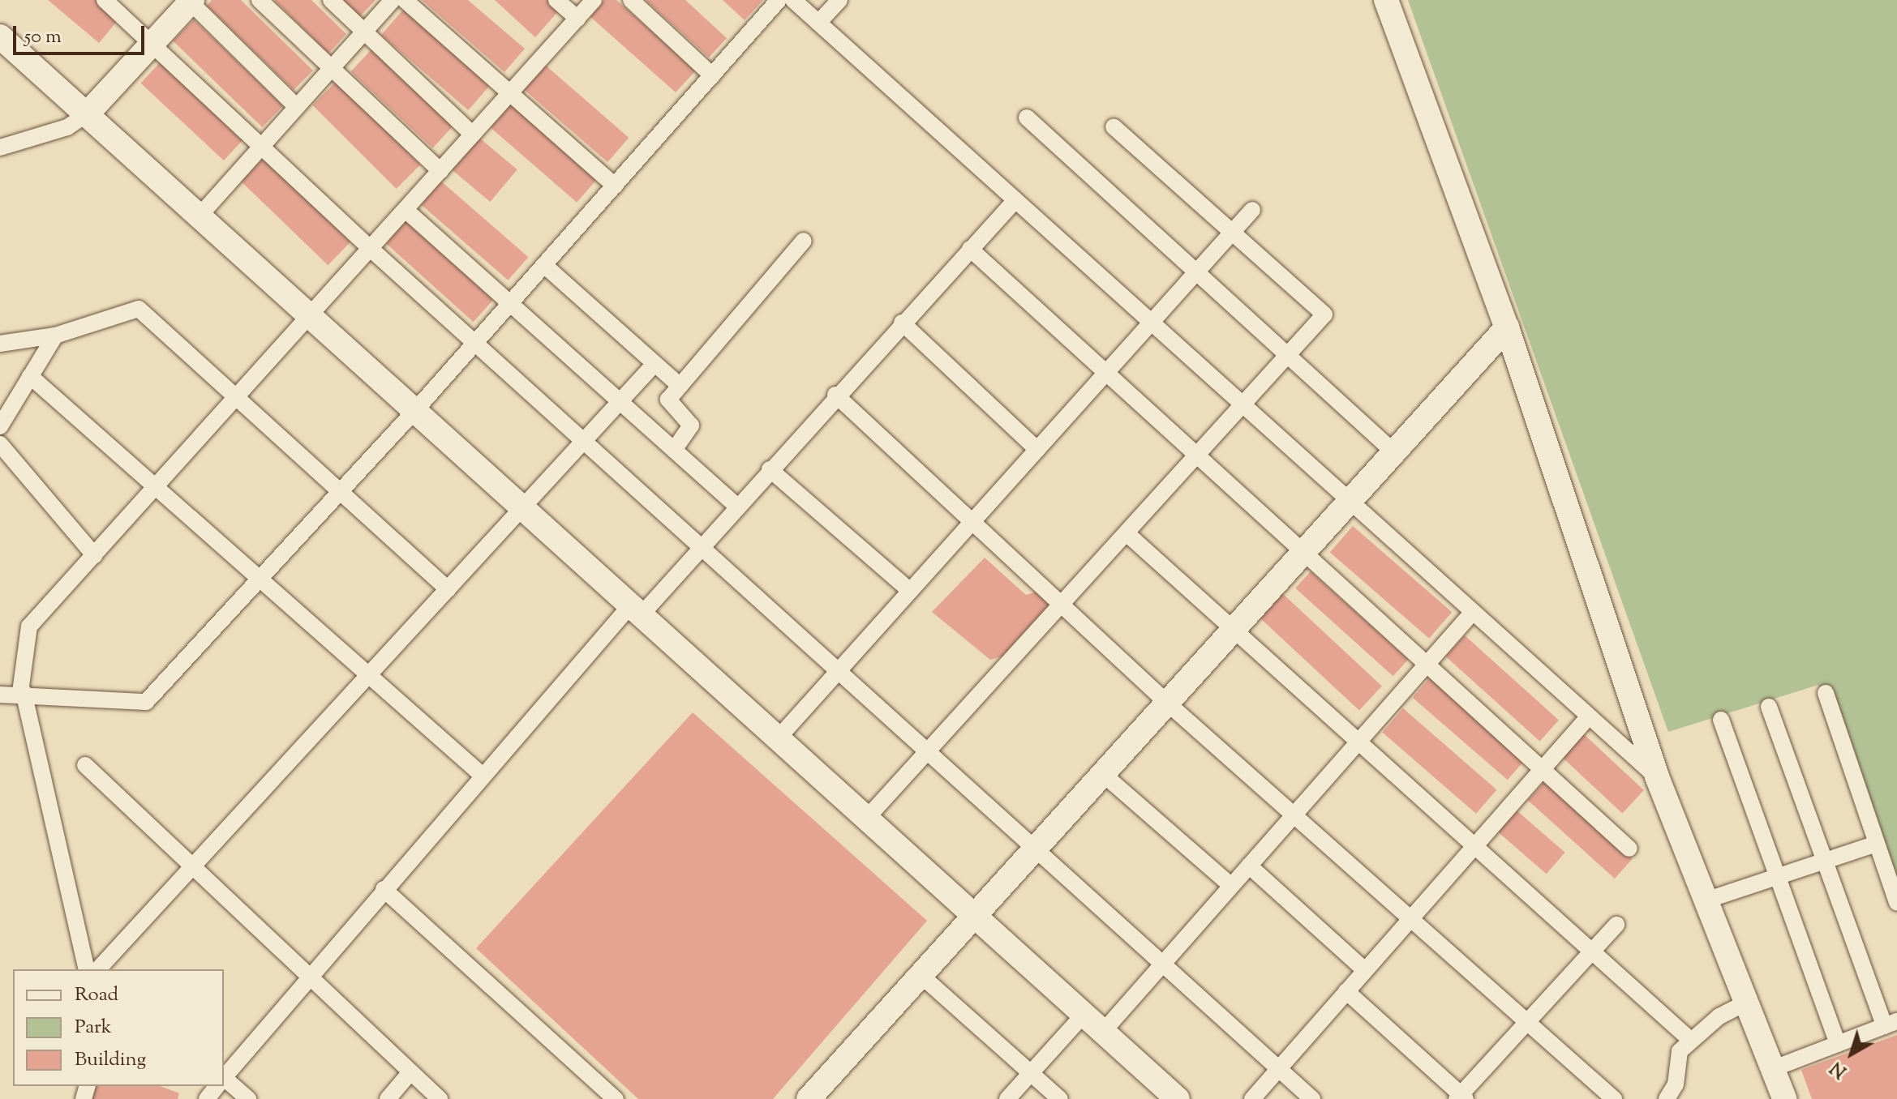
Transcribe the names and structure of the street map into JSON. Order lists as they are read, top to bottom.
{
  "legend": ["Road", "Park", "Building"],
  "scale_bar": "50 m",
  "north": "bottom left"
}
